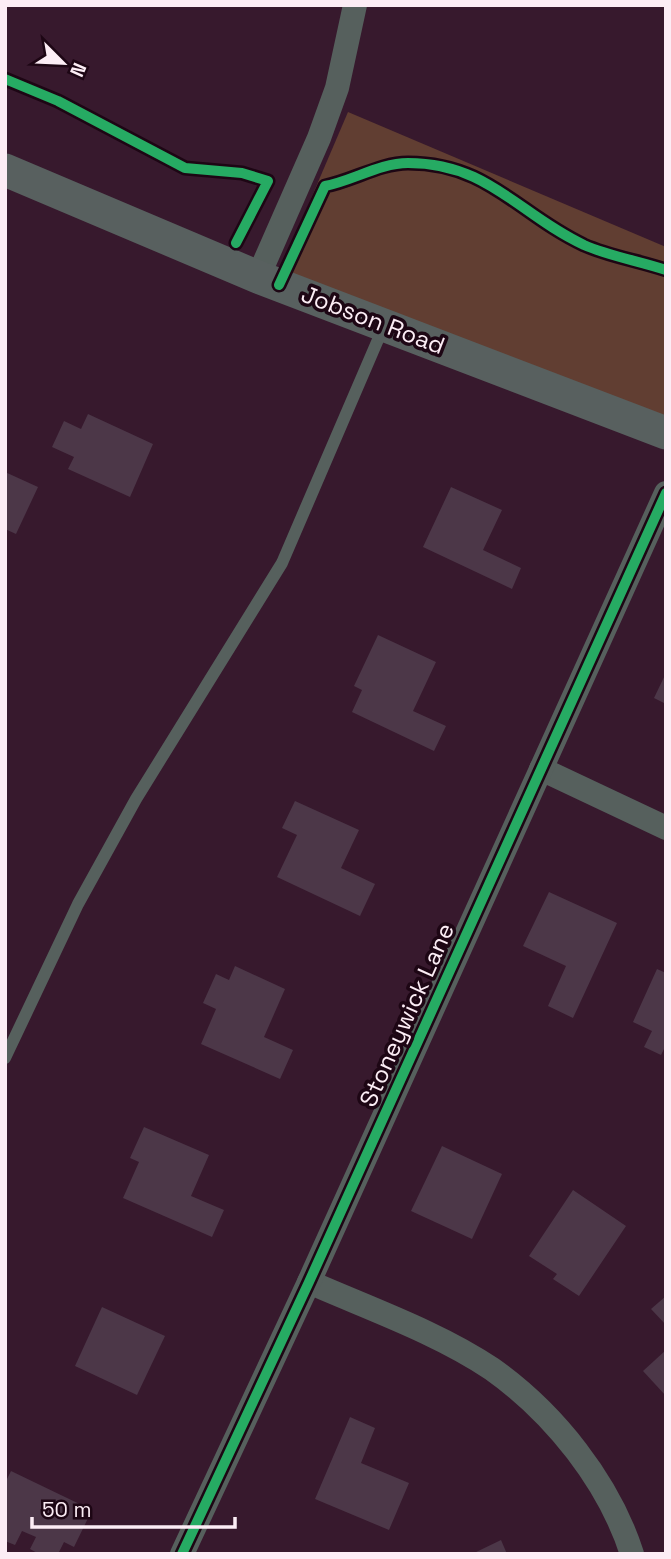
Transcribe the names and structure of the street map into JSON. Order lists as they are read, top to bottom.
{
  "streets": {
    "street": ["Jobson Road", "Stoneywick Lane"]
  },
  "scale_bar": "50 m",
  "north": "bottom right"
}
